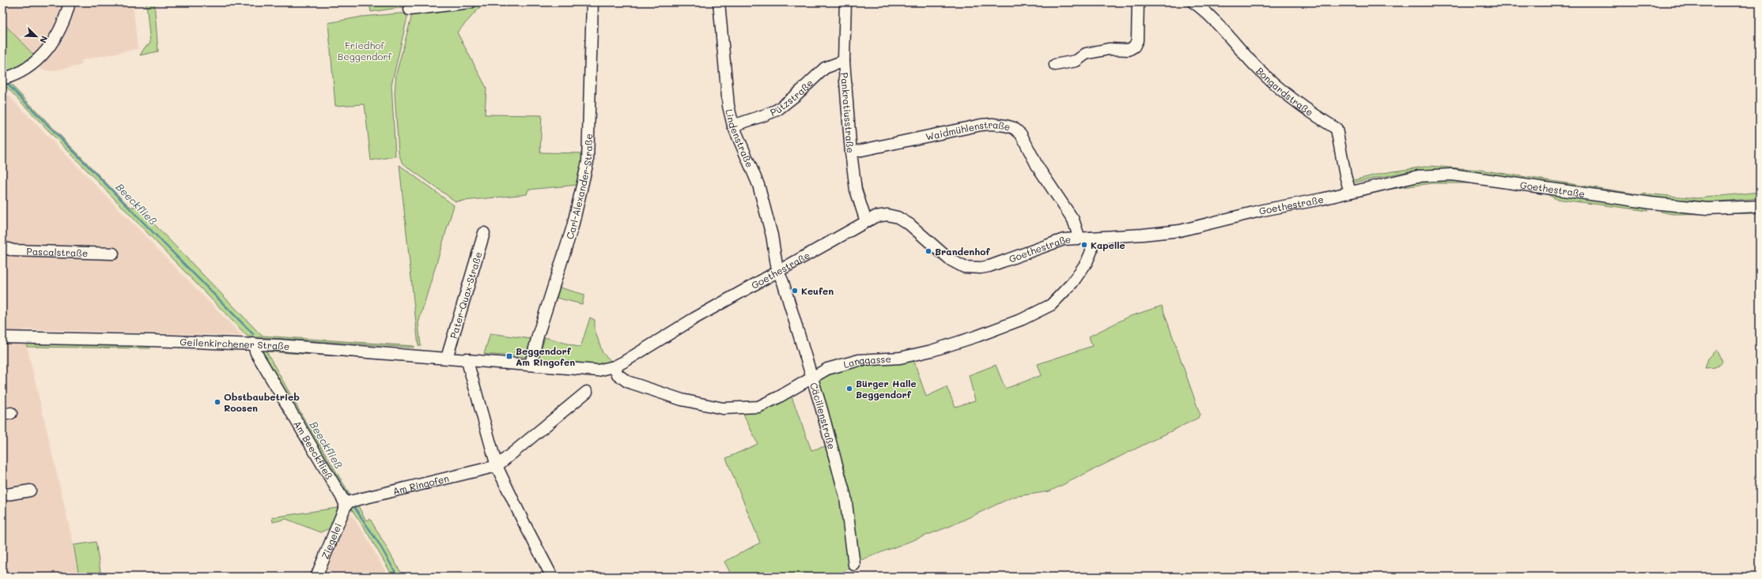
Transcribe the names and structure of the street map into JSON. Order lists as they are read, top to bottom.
{
  "streets": {
    "street": [
      "Bongardstraße",
      "Pützstraße",
      "Pankratiusstraße",
      "Waidmühlenstraße",
      "Lindenstraße",
      "Carl-Alexander-Straße",
      "Goethestraße",
      "Pascalstraße",
      "Pater-Quax-Straße",
      "Geilenkirchener Straße",
      "Langgasse",
      "Cäcilienstraße",
      "Am Beeckfließ",
      "Am Ringofen",
      "Ziegelei"
    ]
  },
  "crossings": [
    ["Bongardstraße", "Goethestraße"],
    ["Pützstraße", "Pankratiusstraße"],
    ["Pützstraße", "Lindenstraße"],
    ["Pankratiusstraße", "Waidmühlenstraße"],
    ["Pankratiusstraße", "Goethestraße"],
    ["Waidmühlenstraße", "Goethestraße"],
    ["Lindenstraße", "Goethestraße"],
    ["Lindenstraße", "Cäcilienstraße"],
    ["Carl-Alexander-Straße", "Goethestraße"],
    ["Goethestraße", "Geilenkirchener Straße"],
    ["Goethestraße", "Langgasse"],
    ["Goethestraße", "Cäcilienstraße"],
    ["Pater-Quax-Straße", "Geilenkirchener Straße"],
    ["Geilenkirchener Straße", "Am Beeckfließ"],
    ["Langgasse", "Cäcilienstraße"],
    ["Am Beeckfließ", "Am Ringofen"],
    ["Am Beeckfließ", "Ziegelei"],
    ["Am Ringofen", "Ziegelei"]
  ],
  "water": ["Beeckfließ"],
  "parks": ["Friedhof Beggendorf"],
  "places": {
    "other": [
      "Kapelle",
      "Brandenhof",
      "Keufen",
      "Bürger Halle Beggendorf",
      "Obstbaubetrieb Roosen"
    ],
    "transit": ["Beggendorf Am Ringofen"]
  },
  "north": "bottom right"
}
